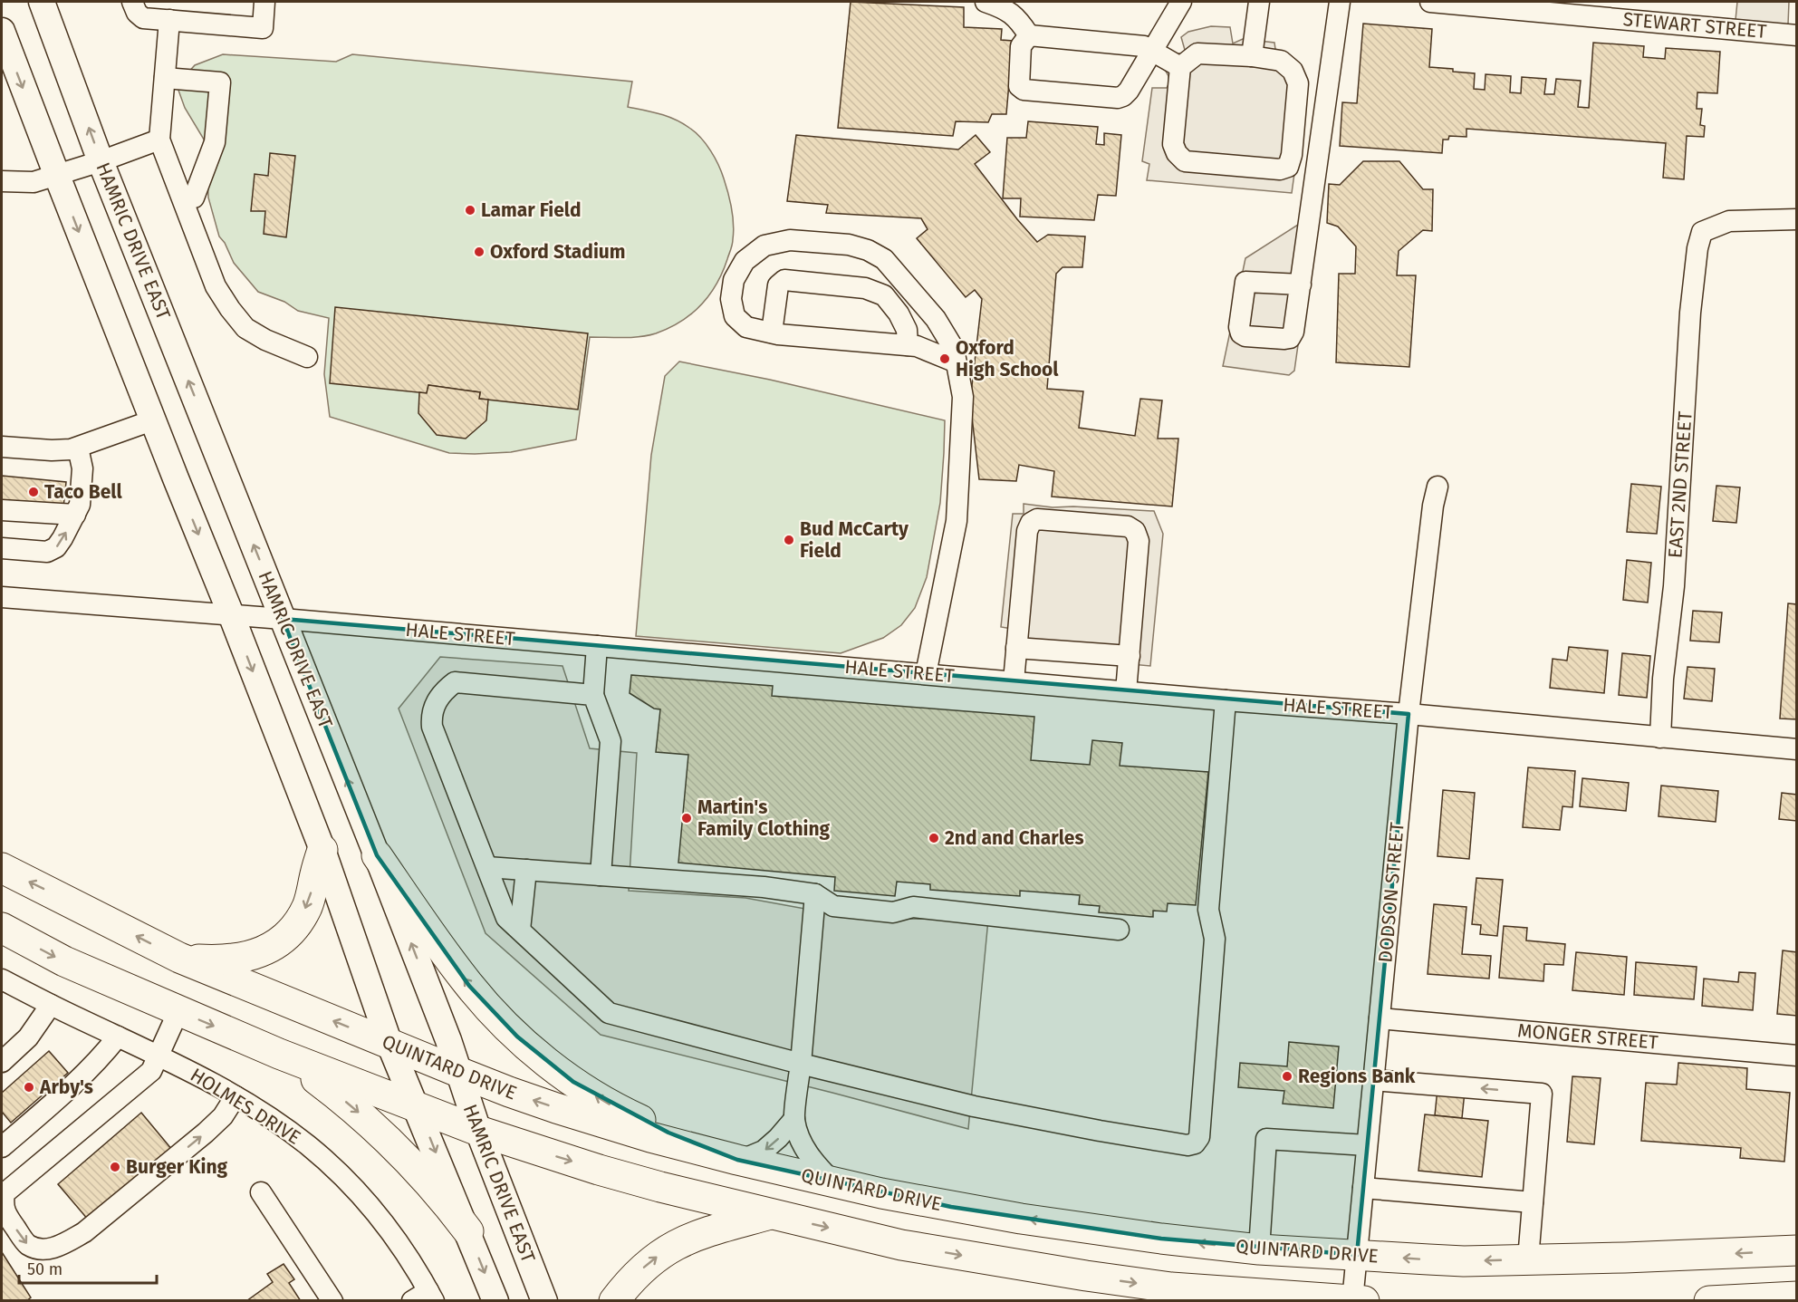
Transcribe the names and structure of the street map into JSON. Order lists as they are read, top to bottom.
{
  "streets": {
    "highway": ["QUINTARD DRIVE"],
    "main road": ["HAMRIC DRIVE EAST"],
    "street": [
      "STEWART STREET",
      "EAST 2ND STREET",
      "HALE STREET",
      "DODSON STREET",
      "MONGER STREET",
      "HOLMES DRIVE"
    ]
  },
  "crossings": [
    ["HAMRIC DRIVE EAST", "HALE STREET"],
    ["HAMRIC DRIVE EAST", "QUINTARD DRIVE"],
    ["EAST 2ND STREET", "HALE STREET"],
    ["HALE STREET", "DODSON STREET"],
    ["DODSON STREET", "MONGER STREET"],
    ["DODSON STREET", "QUINTARD DRIVE"]
  ],
  "places": [
    "Lamar Field",
    "Oxford Stadium",
    "Oxford High School",
    "Taco Bell",
    "Bud McCarty Field",
    "Martin's Family Clothing",
    "2nd and Charles",
    "Regions Bank",
    "Arby's",
    "Burger King"
  ],
  "scale_bar": "50 m"
}
